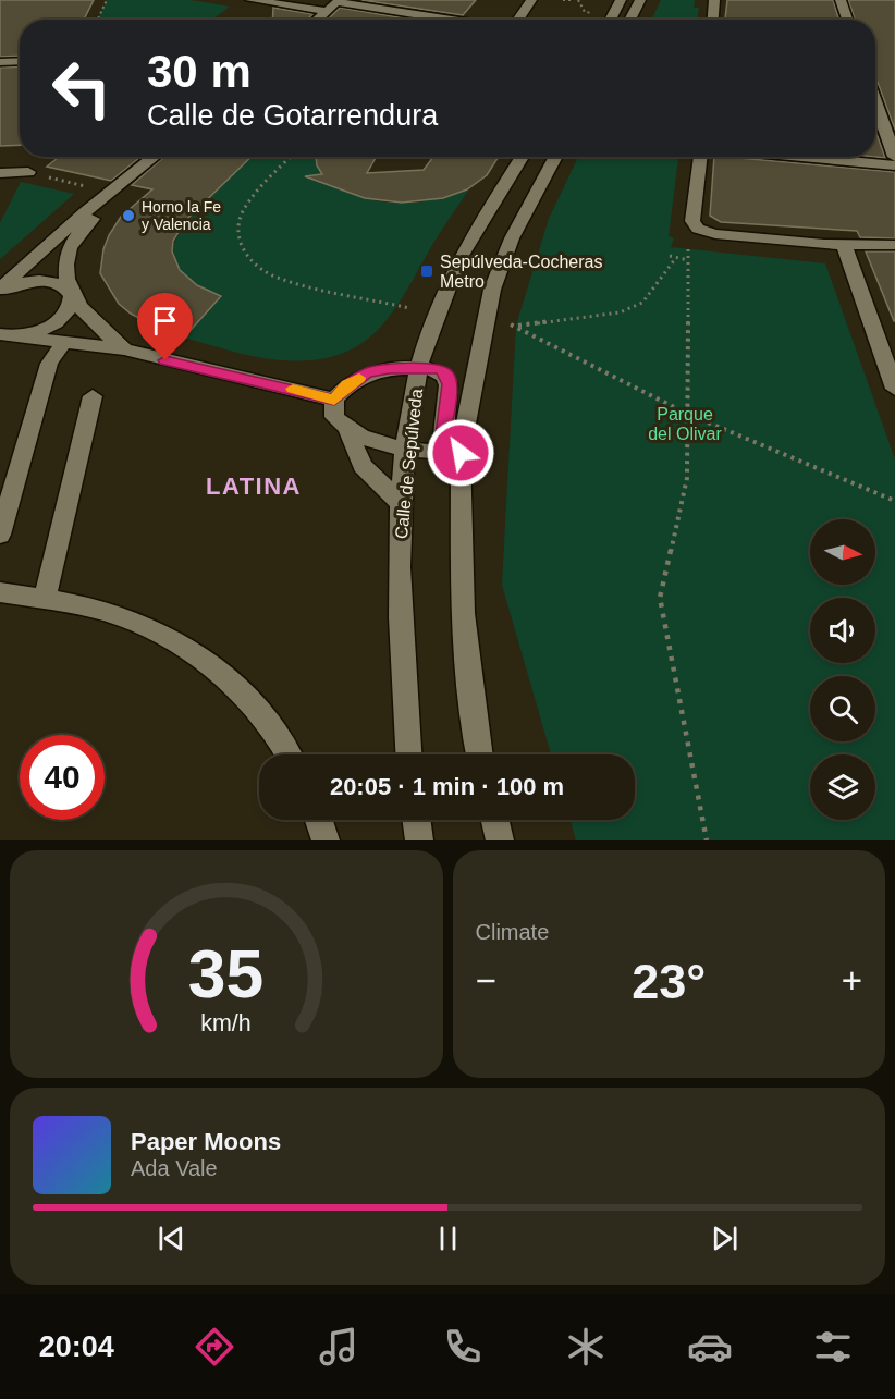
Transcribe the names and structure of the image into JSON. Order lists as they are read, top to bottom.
{
  "streets": {
    "street": ["Calle de Sepúlveda"]
  },
  "districts": ["LATINA"],
  "parks": ["Parque del Olivar"],
  "places": {
    "other": ["Horno la Fe y Valencia"],
    "transit": ["Sepúlveda-Cocheras Metro"]
  },
  "north": "right",
  "page": {
    "turn": ["30 m", "Calle de Gotarrendura"],
    "limit": "40",
    "trip": "20:05 · 1 min · 100 m",
    "tile": "Climate",
    "heat": ["−", "23°", "+"],
    "song": ["Paper Moons", "Ada Vale"],
    "tabs": "20:04",
    "gauge": ["35", "km/h"]
  }
}
